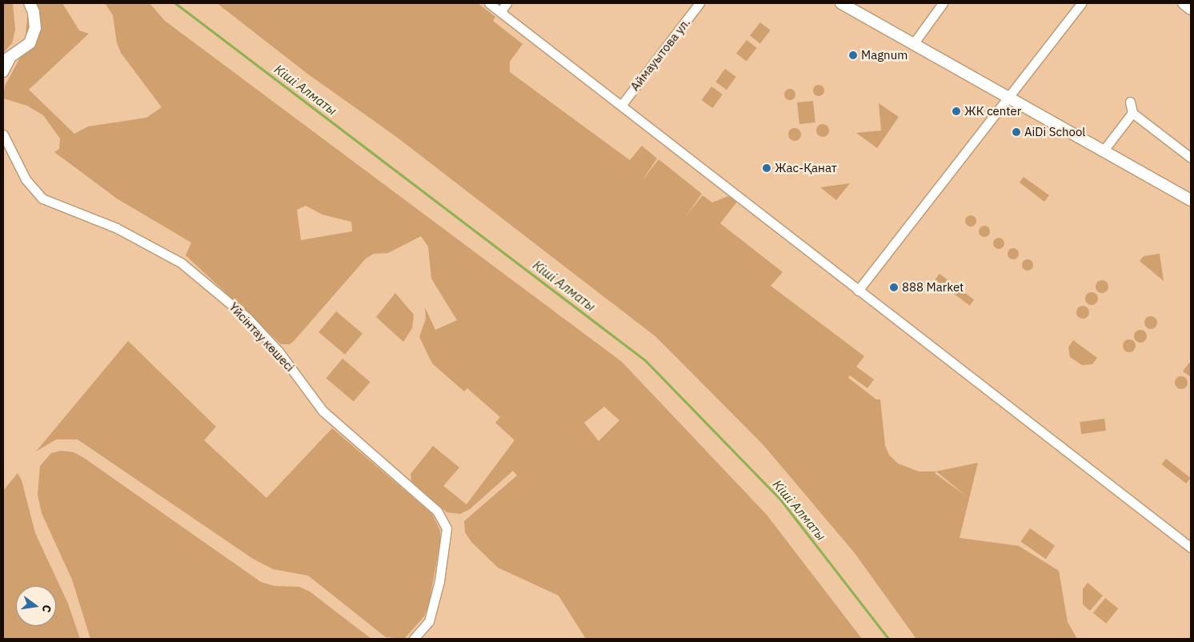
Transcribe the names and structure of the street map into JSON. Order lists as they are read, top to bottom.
{
  "streets": {
    "street": ["Аймауытова ул.", "Үйсінтау көшесі"]
  },
  "water": ["Кіші Алматы"],
  "places": [
    "Magnum",
    "ЖК center",
    "AiDi School",
    "Жас-Қанат",
    "888 Market"
  ],
  "north": "right"
}
